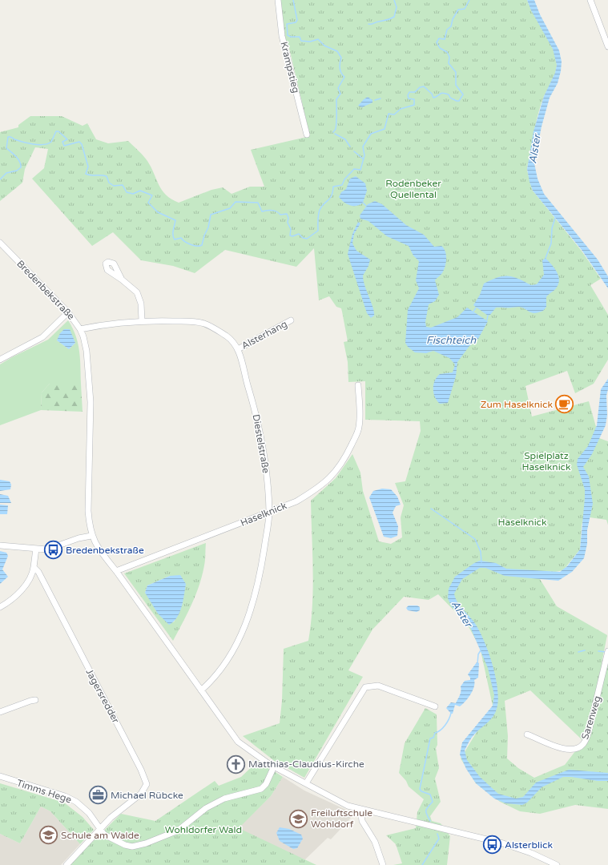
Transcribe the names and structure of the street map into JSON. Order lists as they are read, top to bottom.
{
  "streets": {
    "street": [
      "Krampstieg",
      "Bredenbekstraße",
      "Alsterhang",
      "Diestelstraße",
      "Haselknick",
      "Jagersredder",
      "Sarenweg",
      "Timms Hege"
    ]
  },
  "crossings": [
    ["Bredenbekstraße", "Diestelstraße"],
    ["Bredenbekstraße", "Haselknick"],
    ["Bredenbekstraße", "Timms Hege"],
    ["Alsterhang", "Diestelstraße"],
    ["Diestelstraße", "Haselknick"],
    ["Jagersredder", "Timms Hege"]
  ],
  "water": ["Alster", "Fischteich"],
  "parks": [
    "Rodenbeker Quellental",
    "Spielplatz Haselknick",
    "Haselknick",
    "Wohldorfer Wald"
  ],
  "places": {
    "cafe": ["Zum Haselknick"],
    "bus stop": ["Bredenbekstraße", "Alsterblick"],
    "church": ["Matthias-Claudius-Kirche"],
    "office": ["Michael Rübcke"],
    "school or university": ["Freiluftschule Wohldorf", "Schule am Walde"]
  }
}
